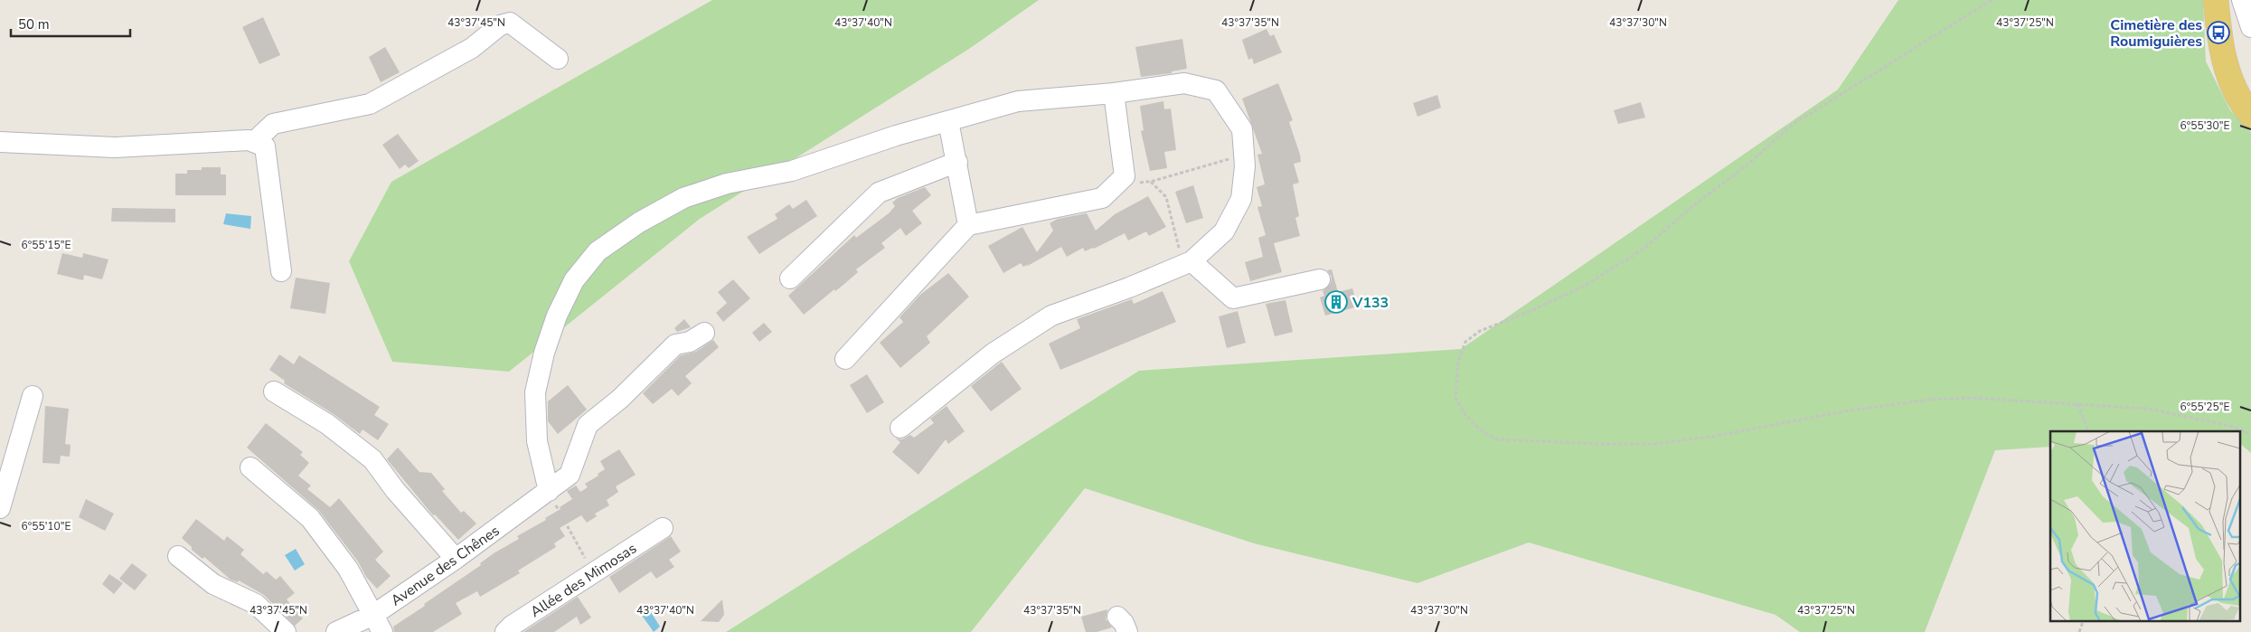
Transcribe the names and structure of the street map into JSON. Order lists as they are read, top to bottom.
{
  "streets": {
    "street": ["Avenue des Chênes", "Allée des Mimosas"]
  },
  "places": {
    "bus stop": ["Cimetière des Roumiguières"],
    "building": ["V133"]
  },
  "scale_bar": "50 m",
  "coordinates": [
    "43°37'45\"N",
    "43°37'40\"N",
    "43°37'35\"N",
    "43°37'30\"N",
    "43°37'25\"N",
    "6°55'30\"E",
    "6°55'15\"E",
    "6°55'25\"E",
    "6°55'10\"E"
  ]
}
